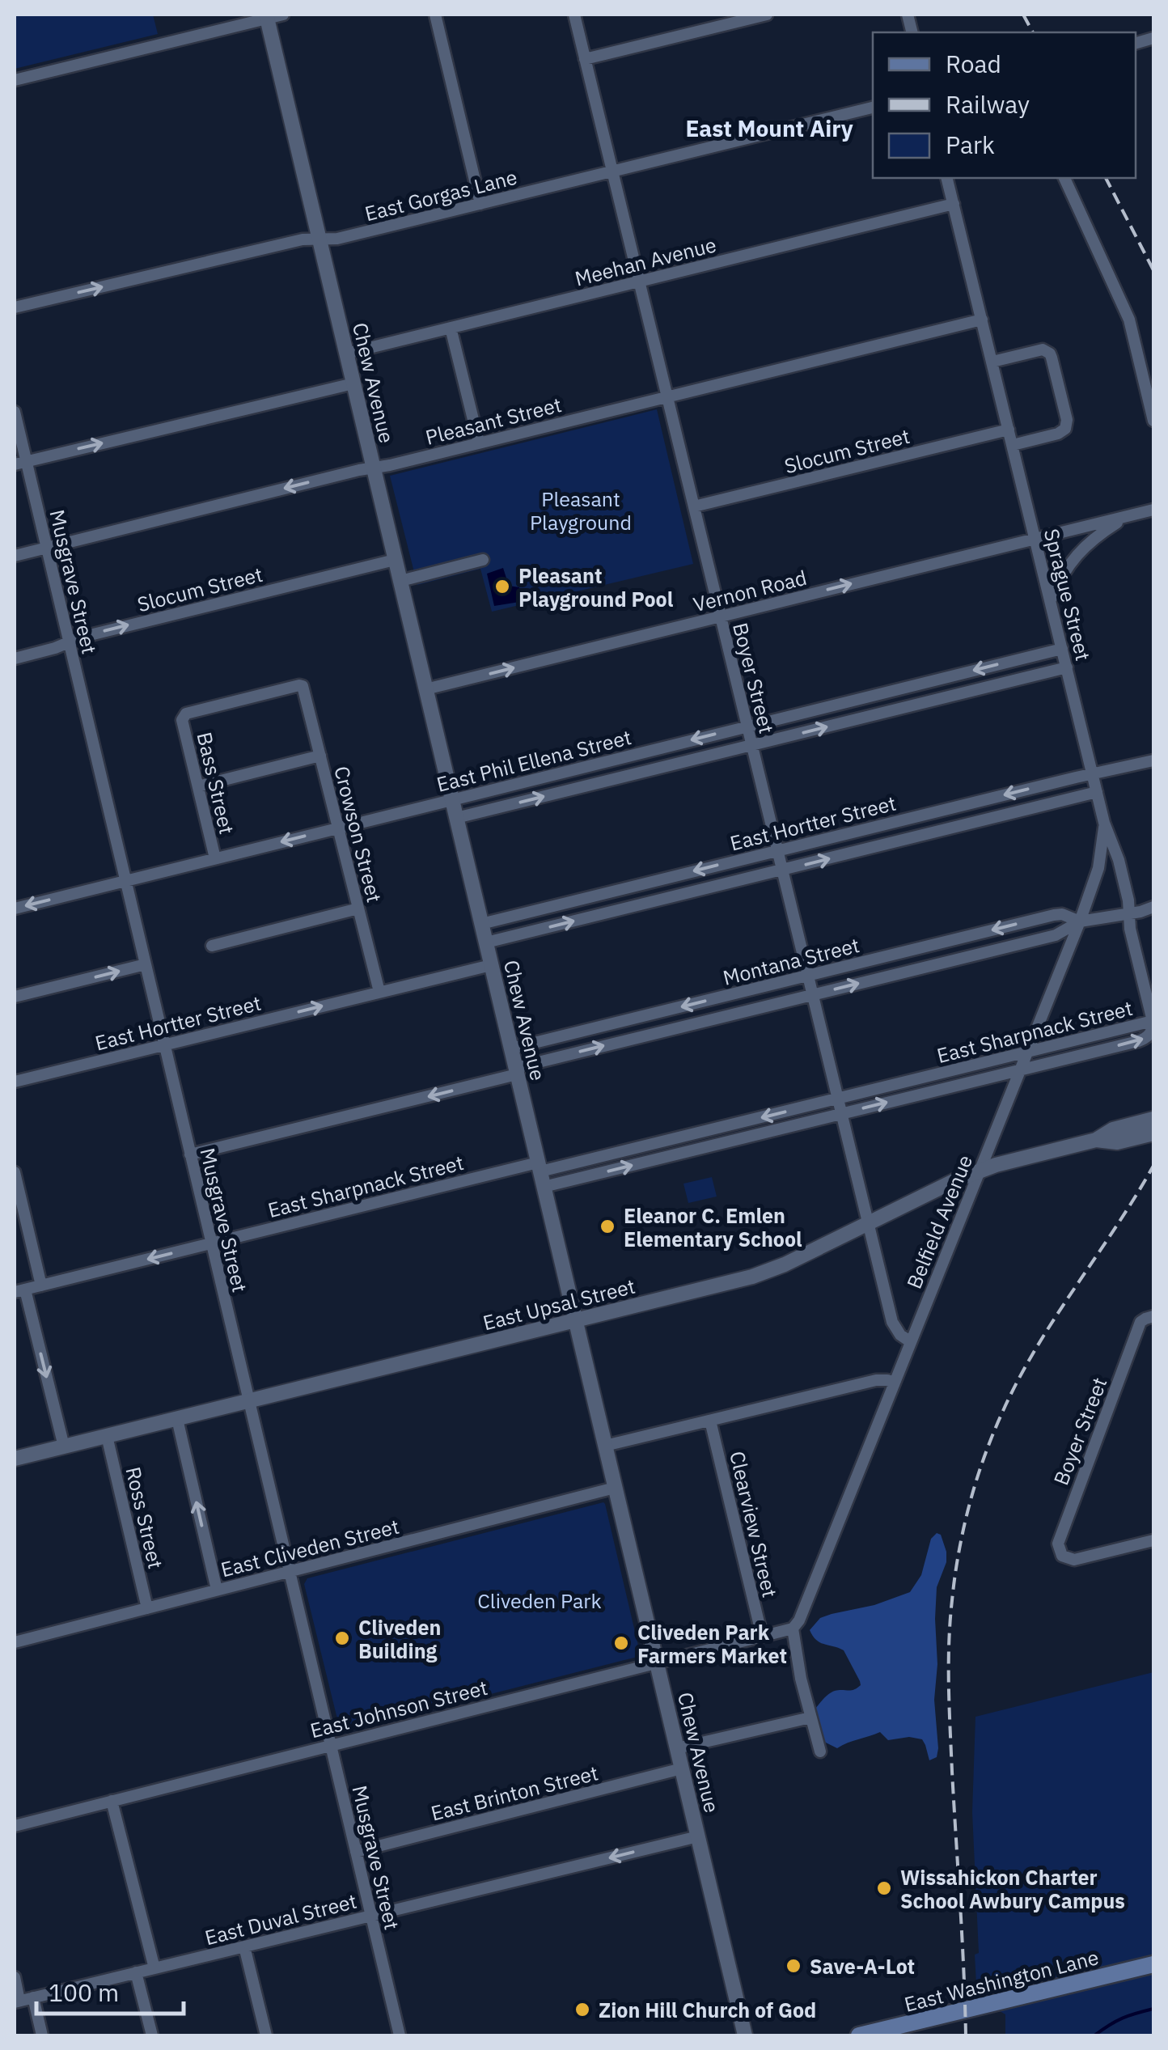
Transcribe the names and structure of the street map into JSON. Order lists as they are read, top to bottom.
{
  "streets": {
    "main road": ["East Washington Lane"],
    "street": [
      "East Gorgas Lane",
      "Meehan Avenue",
      "Chew Avenue",
      "Pleasant Street",
      "Slocum Street",
      "Musgrave Street",
      "Vernon Road",
      "Sprague Street",
      "Boyer Street",
      "East Phil Ellena Street",
      "Bass Street",
      "East Hortter Street",
      "Crowson Street",
      "Montana Street",
      "East Sharpnack Street",
      "Belfield Avenue",
      "East Upsal Street",
      "Ross Street",
      "Clearview Street",
      "East Cliveden Street",
      "East Johnson Street",
      "East Brinton Street",
      "East Duval Street"
    ]
  },
  "crossings": [
    ["East Gorgas Lane", "Chew Avenue"],
    ["East Gorgas Lane", "Boyer Street"],
    ["Meehan Avenue", "Chew Avenue"],
    ["Meehan Avenue", "Sprague Street"],
    ["Meehan Avenue", "Boyer Street"],
    ["Chew Avenue", "Pleasant Street"],
    ["Chew Avenue", "Slocum Street"],
    ["Chew Avenue", "Vernon Road"],
    ["Chew Avenue", "East Phil Ellena Street"],
    ["Chew Avenue", "East Hortter Street"],
    ["Chew Avenue", "Montana Street"],
    ["Chew Avenue", "East Sharpnack Street"],
    ["Chew Avenue", "East Upsal Street"],
    ["Chew Avenue", "East Cliveden Street"],
    ["Chew Avenue", "East Johnson Street"],
    ["Chew Avenue", "East Brinton Street"],
    ["Chew Avenue", "East Duval Street"],
    ["Pleasant Street", "Musgrave Street"],
    ["Pleasant Street", "Sprague Street"],
    ["Pleasant Street", "Boyer Street"],
    ["Slocum Street", "Musgrave Street"],
    ["Slocum Street", "Sprague Street"],
    ["Slocum Street", "Boyer Street"],
    ["Musgrave Street", "East Phil Ellena Street"],
    ["Musgrave Street", "East Hortter Street"],
    ["Musgrave Street", "Montana Street"],
    ["Musgrave Street", "East Sharpnack Street"],
    ["Musgrave Street", "East Upsal Street"],
    ["Musgrave Street", "East Cliveden Street"],
    ["Musgrave Street", "East Johnson Street"],
    ["Musgrave Street", "East Brinton Street"],
    ["Musgrave Street", "East Duval Street"],
    ["Vernon Road", "Sprague Street"],
    ["Vernon Road", "Boyer Street"],
    ["Sprague Street", "East Phil Ellena Street"],
    ["Sprague Street", "East Hortter Street"],
    ["Sprague Street", "Montana Street"],
    ["Sprague Street", "East Sharpnack Street"],
    ["Sprague Street", "Belfield Avenue"],
    ["Boyer Street", "East Phil Ellena Street"],
    ["Boyer Street", "East Hortter Street"],
    ["Boyer Street", "Montana Street"],
    ["Boyer Street", "East Sharpnack Street"],
    ["Boyer Street", "Belfield Avenue"],
    ["Boyer Street", "East Upsal Street"],
    ["East Phil Ellena Street", "Bass Street"],
    ["East Phil Ellena Street", "Crowson Street"],
    ["Bass Street", "Crowson Street"],
    ["East Hortter Street", "Crowson Street"],
    ["Montana Street", "Belfield Avenue"],
    ["East Sharpnack Street", "Belfield Avenue"],
    ["Belfield Avenue", "East Upsal Street"],
    ["Belfield Avenue", "East Johnson Street"],
    ["East Upsal Street", "Ross Street"],
    ["Ross Street", "East Cliveden Street"],
    ["Clearview Street", "East Johnson Street"]
  ],
  "one_way": [
    "East Gorgas Lane",
    "Slocum Street",
    "Vernon Road",
    "East Duval Street"
  ],
  "districts": ["East Mount Airy"],
  "parks": ["Pleasant Playground", "Cliveden Park"],
  "places": [
    "Pleasant Playground Pool",
    "Eleanor C. Emlen Elementary School",
    "Cliveden Building",
    "Cliveden Park Farmers Market",
    "Wissahickon Charter School Awbury Campus",
    "Save-A-Lot",
    "Zion Hill Church of God"
  ],
  "legend": ["Road", "Railway", "Park"],
  "scale_bar": "100 m"
}
